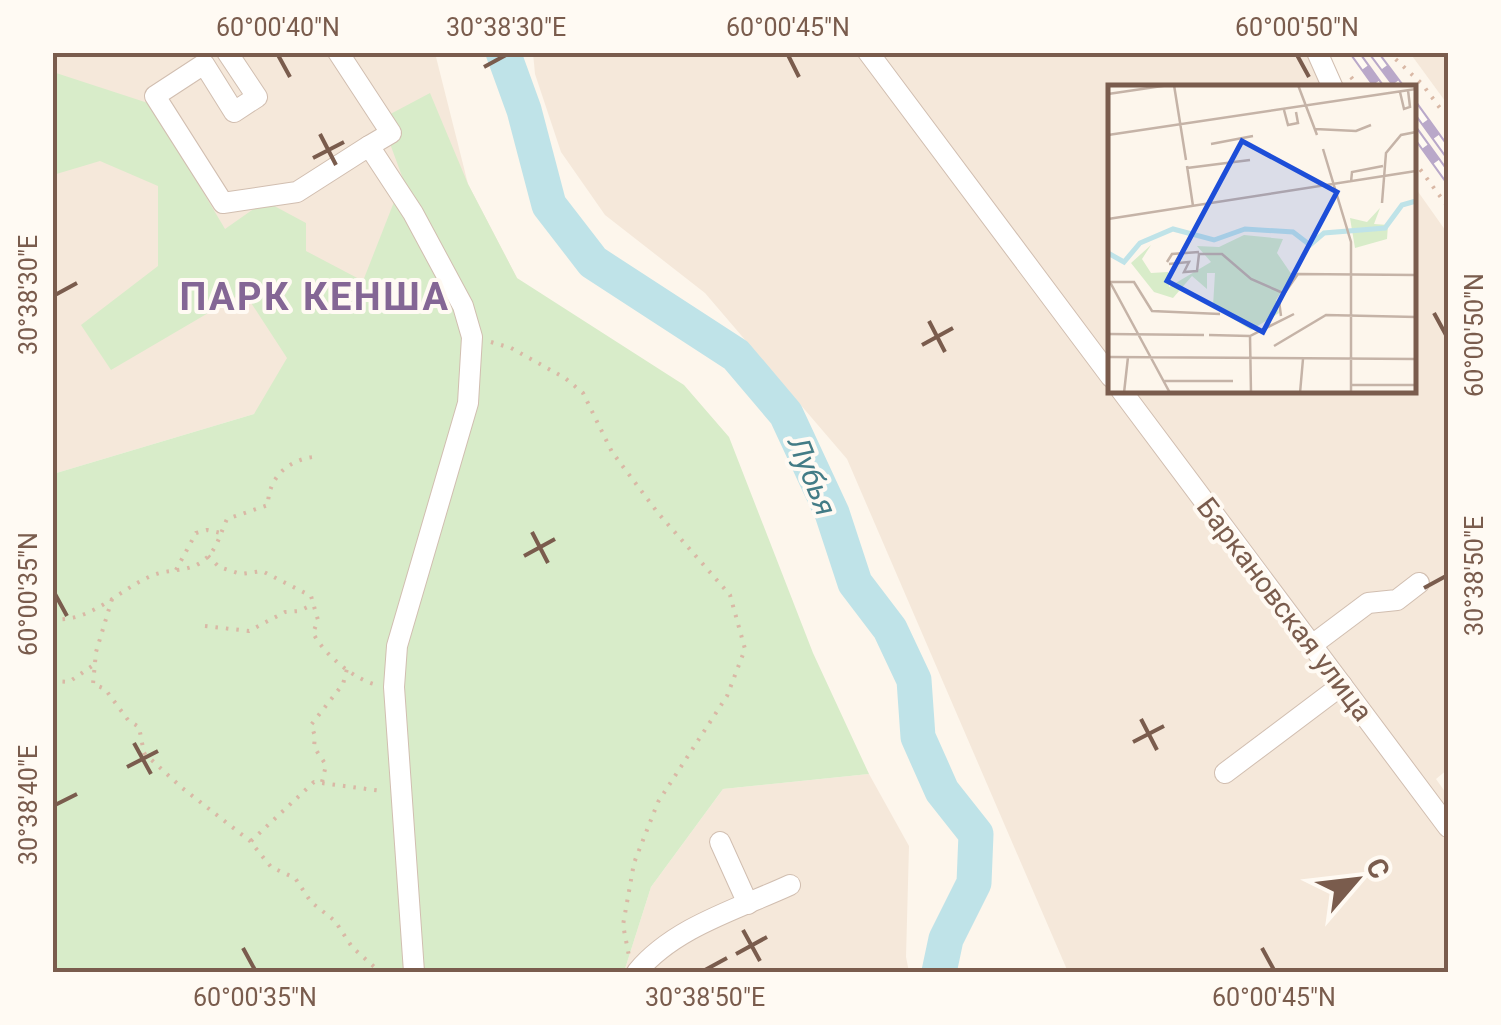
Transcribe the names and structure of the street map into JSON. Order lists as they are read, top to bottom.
{
  "streets": {
    "street": ["Баркановская улица"]
  },
  "districts": ["ПАРК КЕНША"],
  "water": ["Лубья"],
  "north": "top right",
  "coordinates": [
    "60°00'40\"N",
    "30°38'30\"E",
    "60°00'45\"N",
    "60°00'50\"N",
    "30°38'50\"E",
    "60°00'35\"N",
    "30°38'40\"E"
  ]
}
